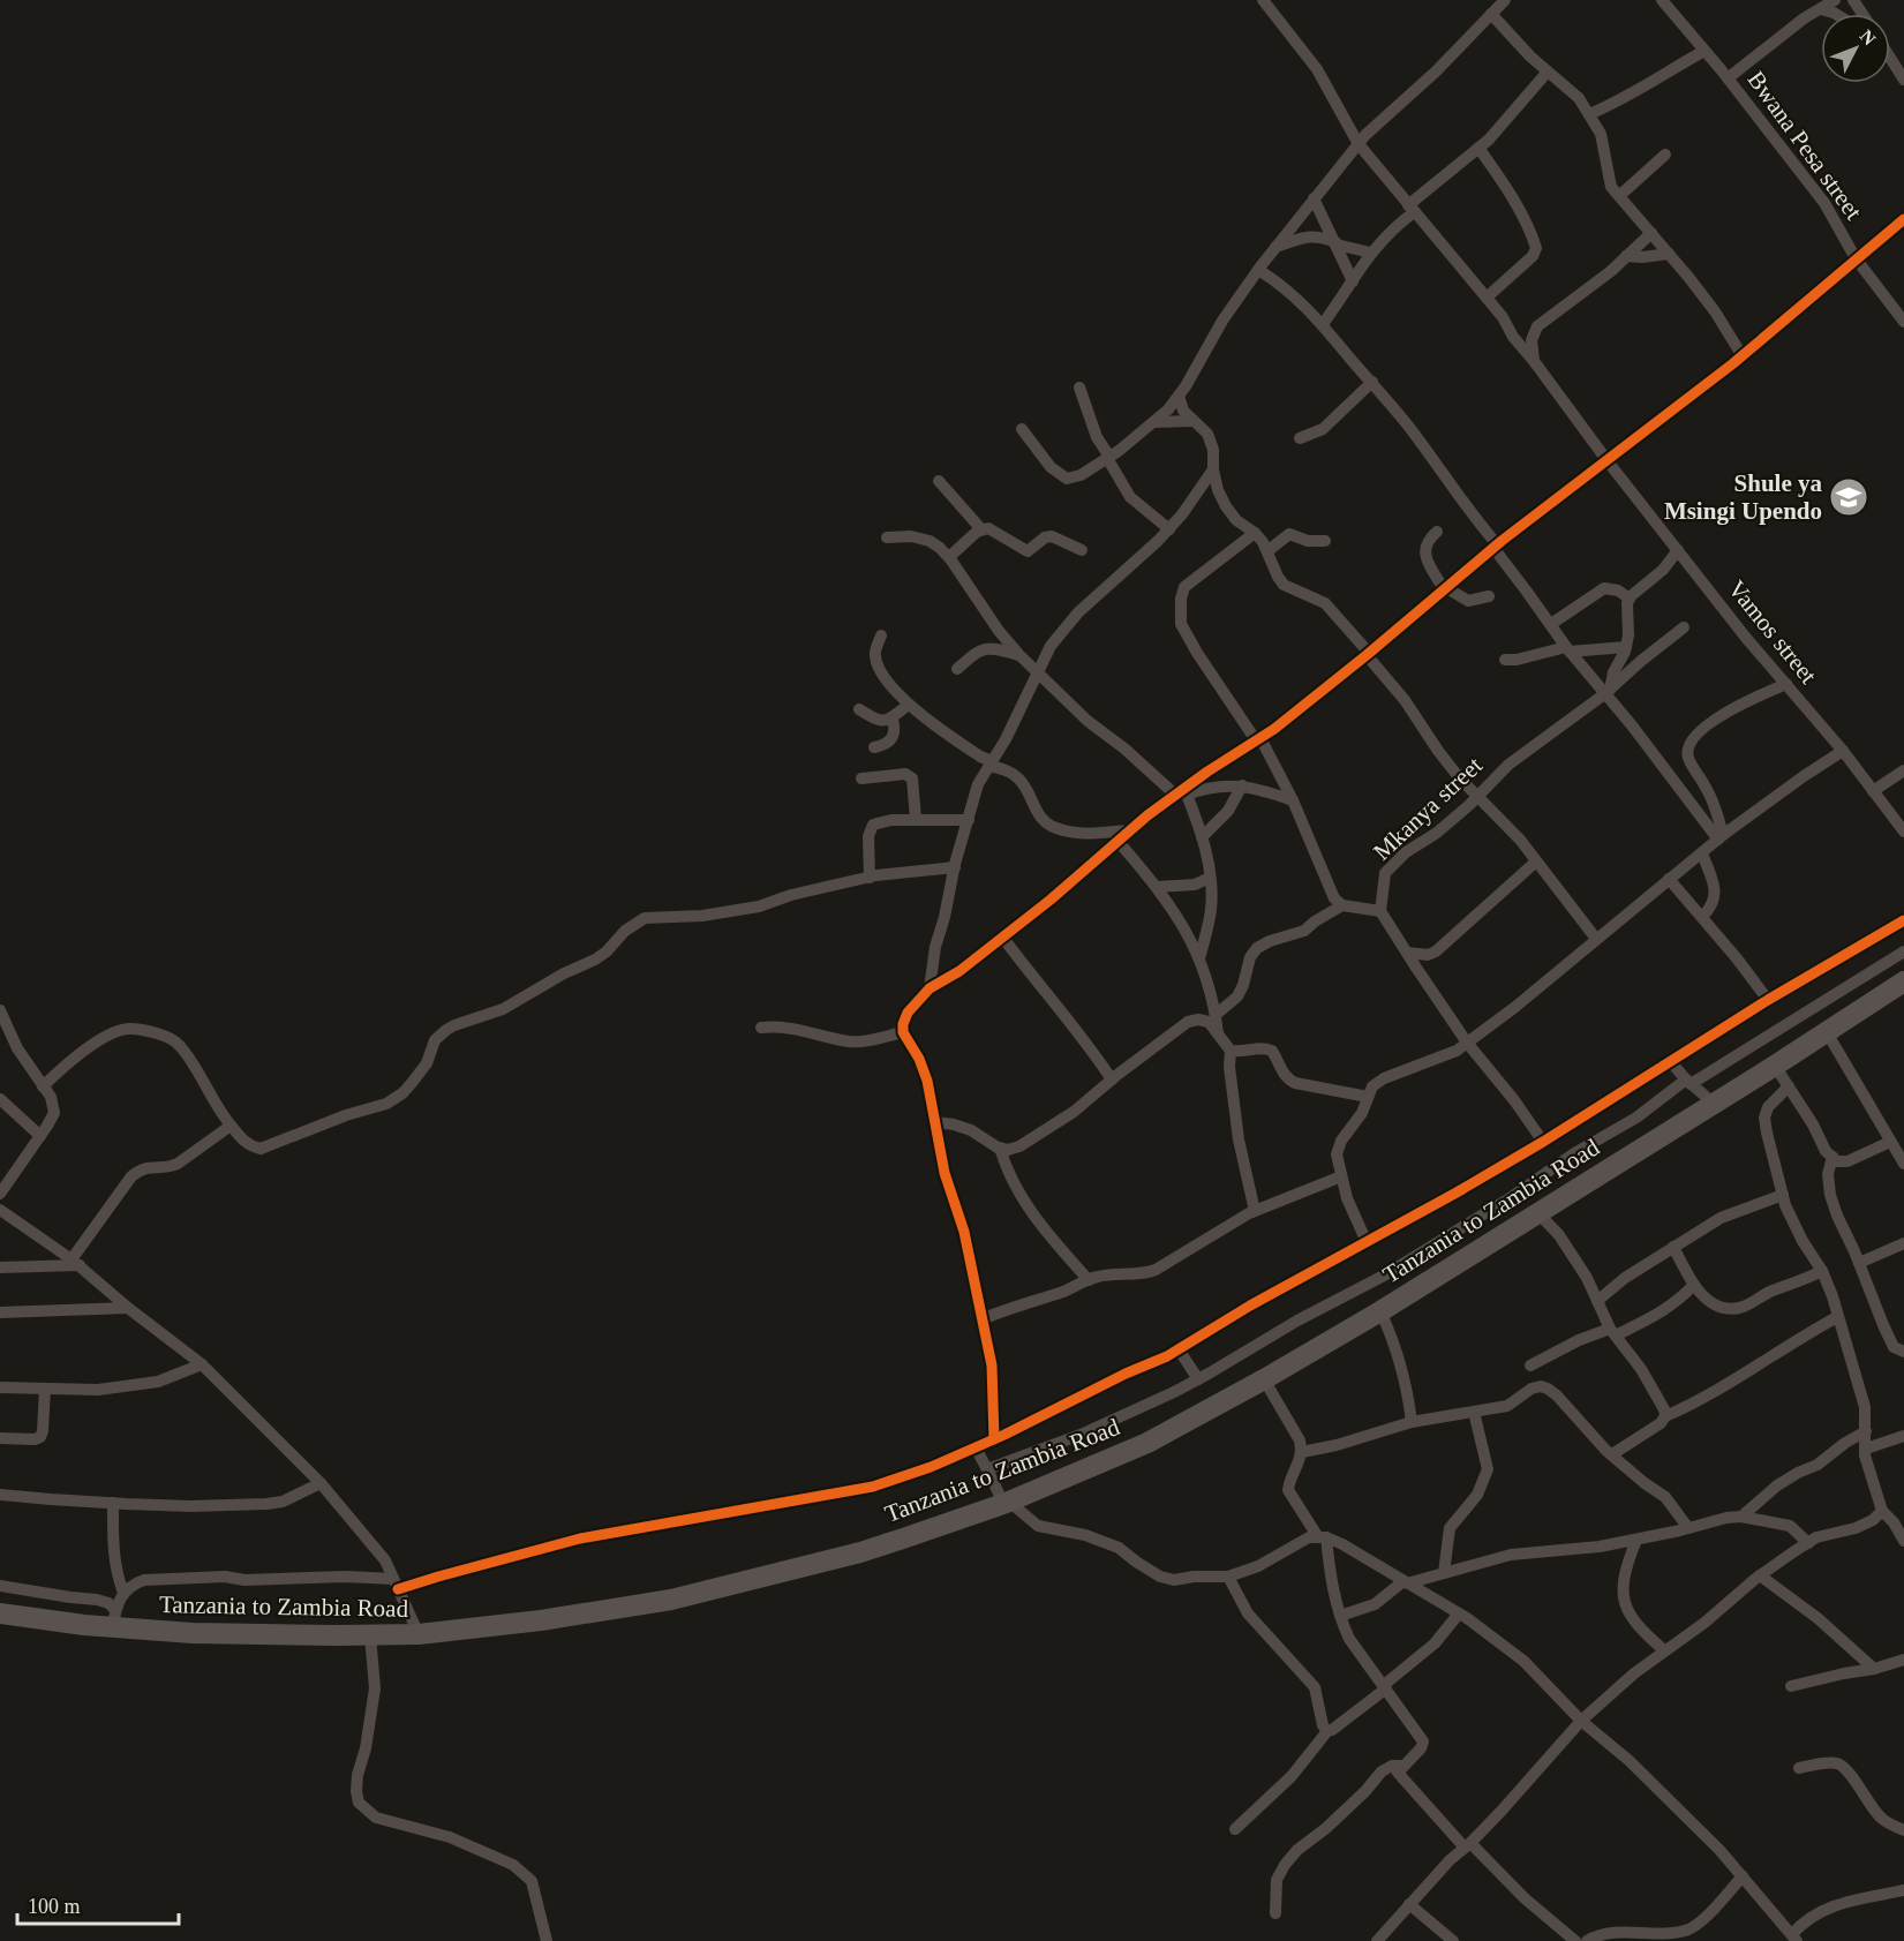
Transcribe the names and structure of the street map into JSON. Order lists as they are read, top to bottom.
{
  "streets": {
    "highway": ["Tanzania to Zambia Road"],
    "street": ["Bwana Pesa street", "Vamos street", "Mkanya street"]
  },
  "places": {
    "school or university": ["Shule ya Msingi Upendo"]
  },
  "scale_bar": "100 m",
  "north": "top right"
}
